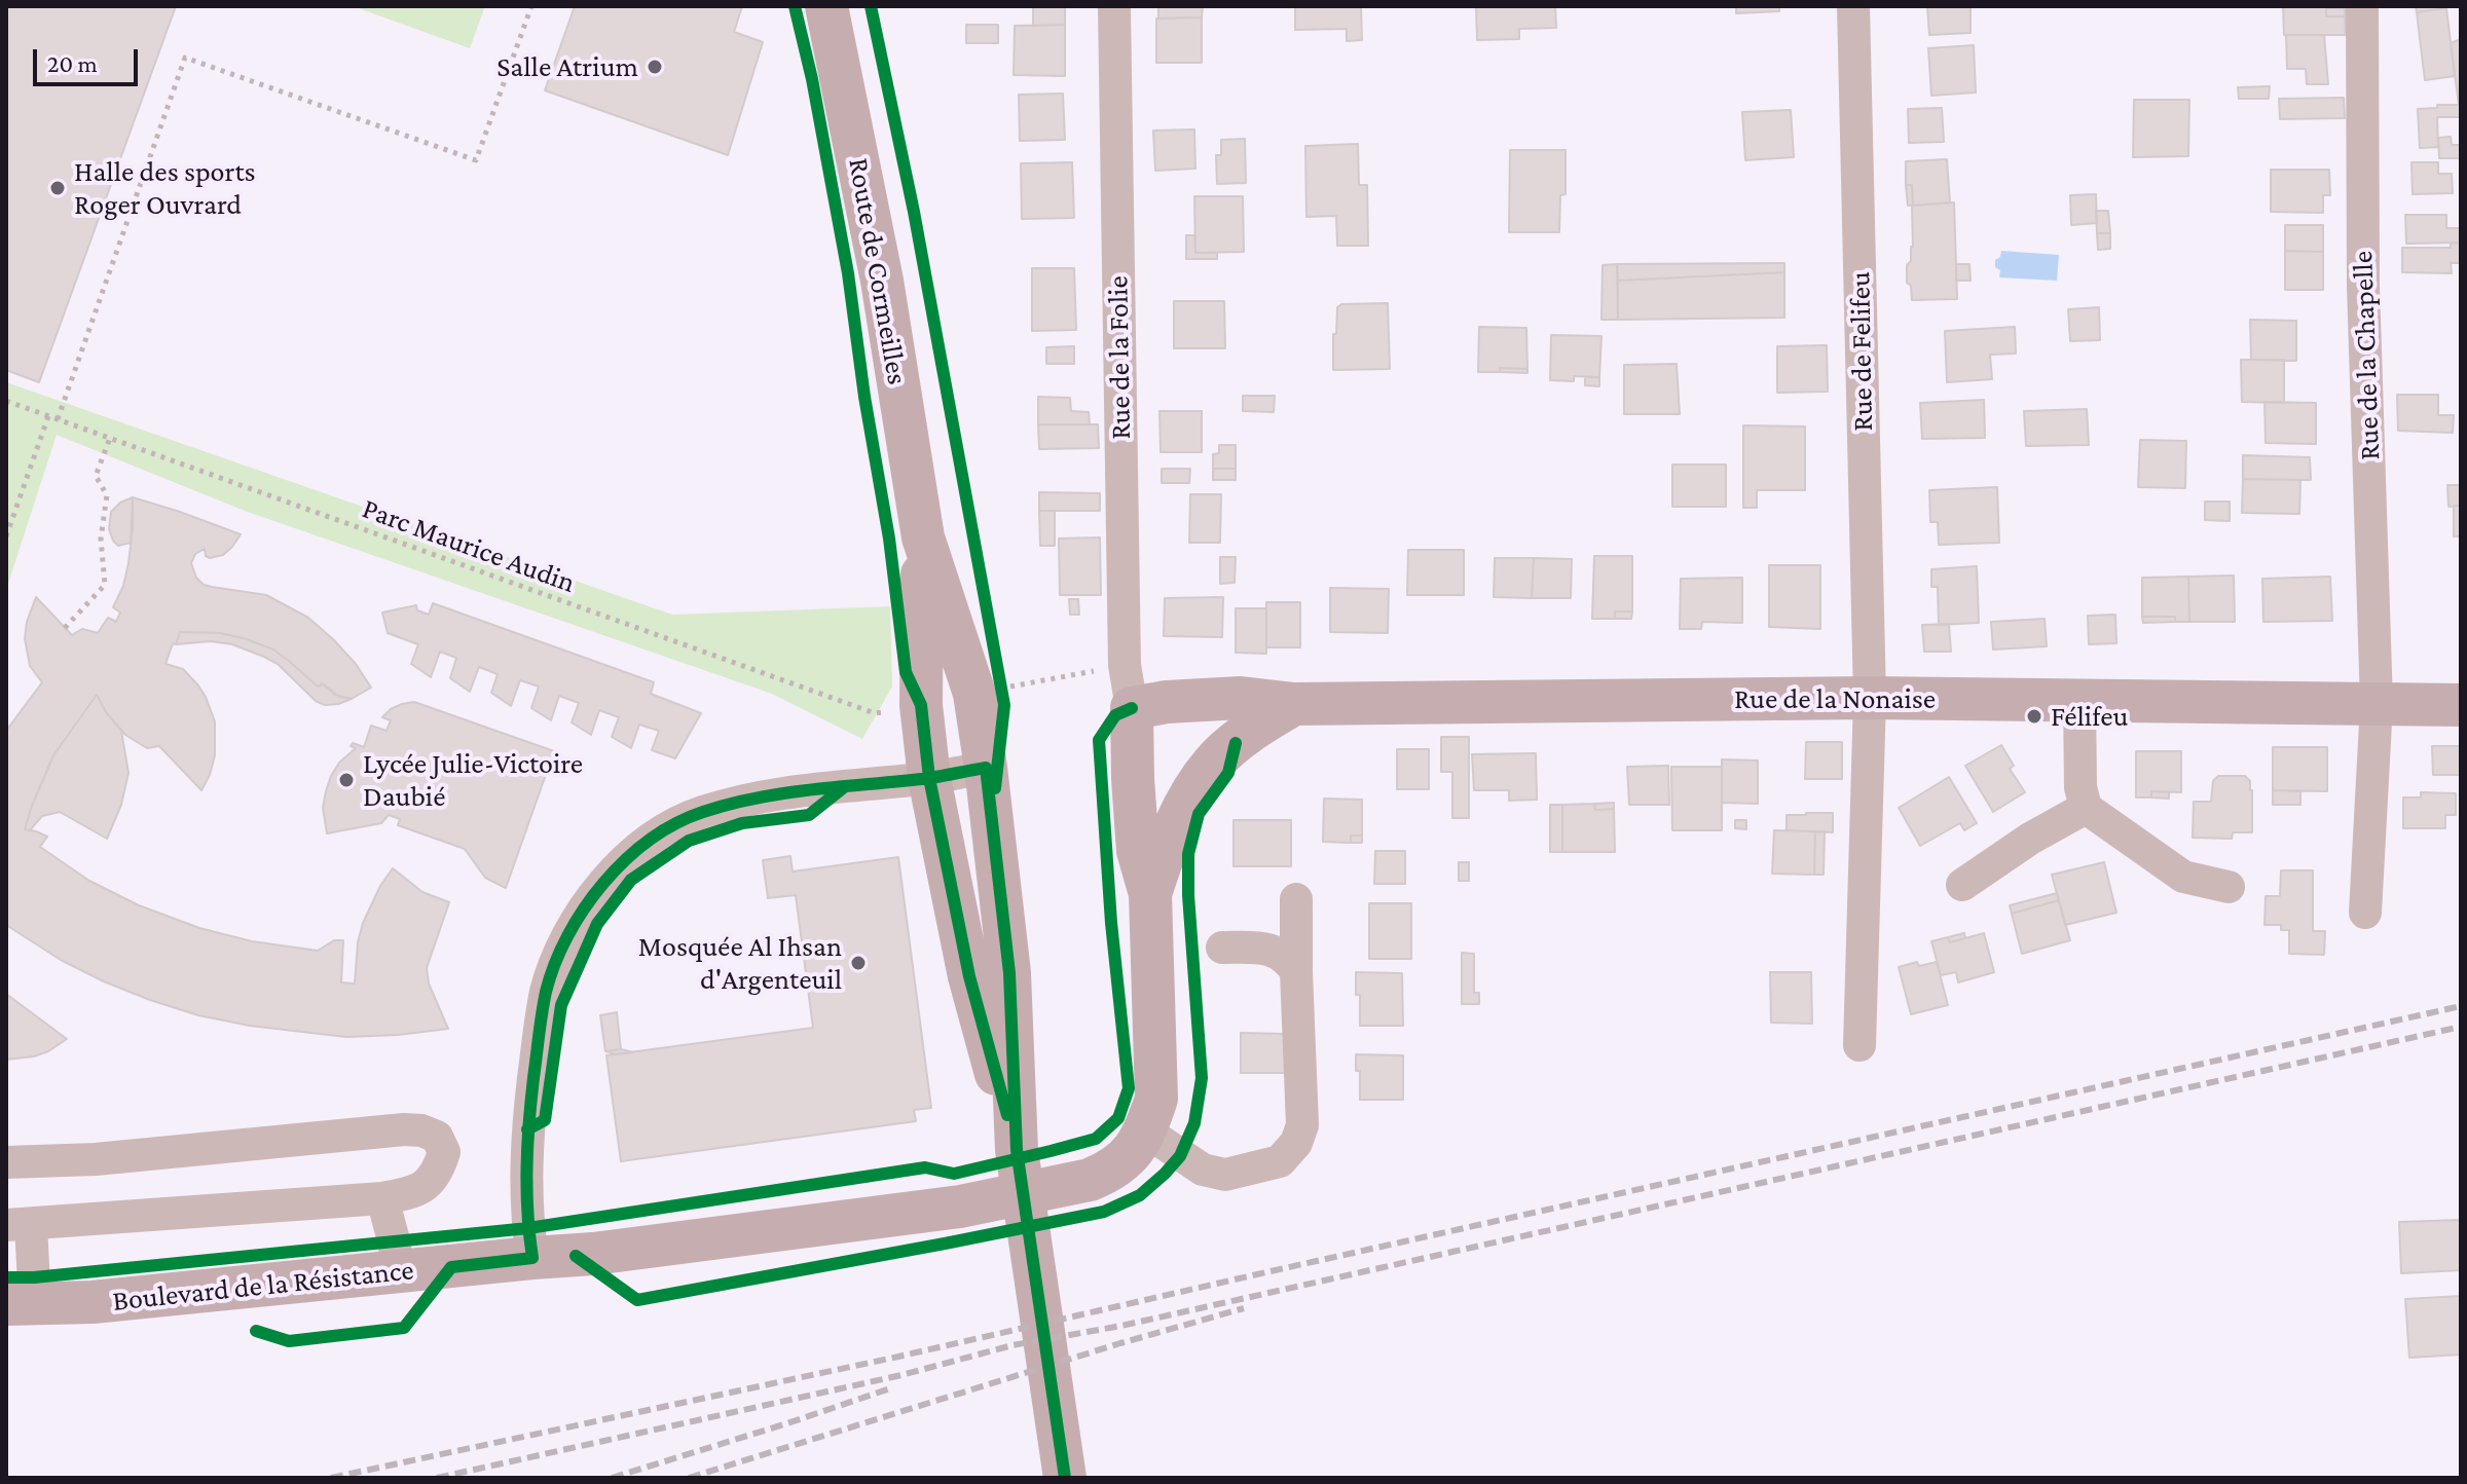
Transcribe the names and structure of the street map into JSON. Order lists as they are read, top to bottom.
{
  "streets": {
    "main road": ["Route de Cormeilles", "Rue de la Nonaise", "Boulevard de la Résistance"],
    "street": ["Rue de Felifeu", "Rue de la Chapelle", "Rue de la Folie"],
    "path": ["Parc Maurice Audin"]
  },
  "crossings": [
    ["Rue de Felifeu", "Rue de la Nonaise"],
    ["Rue de la Chapelle", "Rue de la Nonaise"],
    ["Rue de la Folie", "Rue de la Nonaise"]
  ],
  "places": [
    "Salle Atrium",
    "Halle des sports Roger Ouvrard",
    "Félifeu",
    "Lycée Julie-Victoire Daubié",
    "Mosquée Al Ihsan d'Argenteuil"
  ],
  "scale_bar": "20 m"
}
